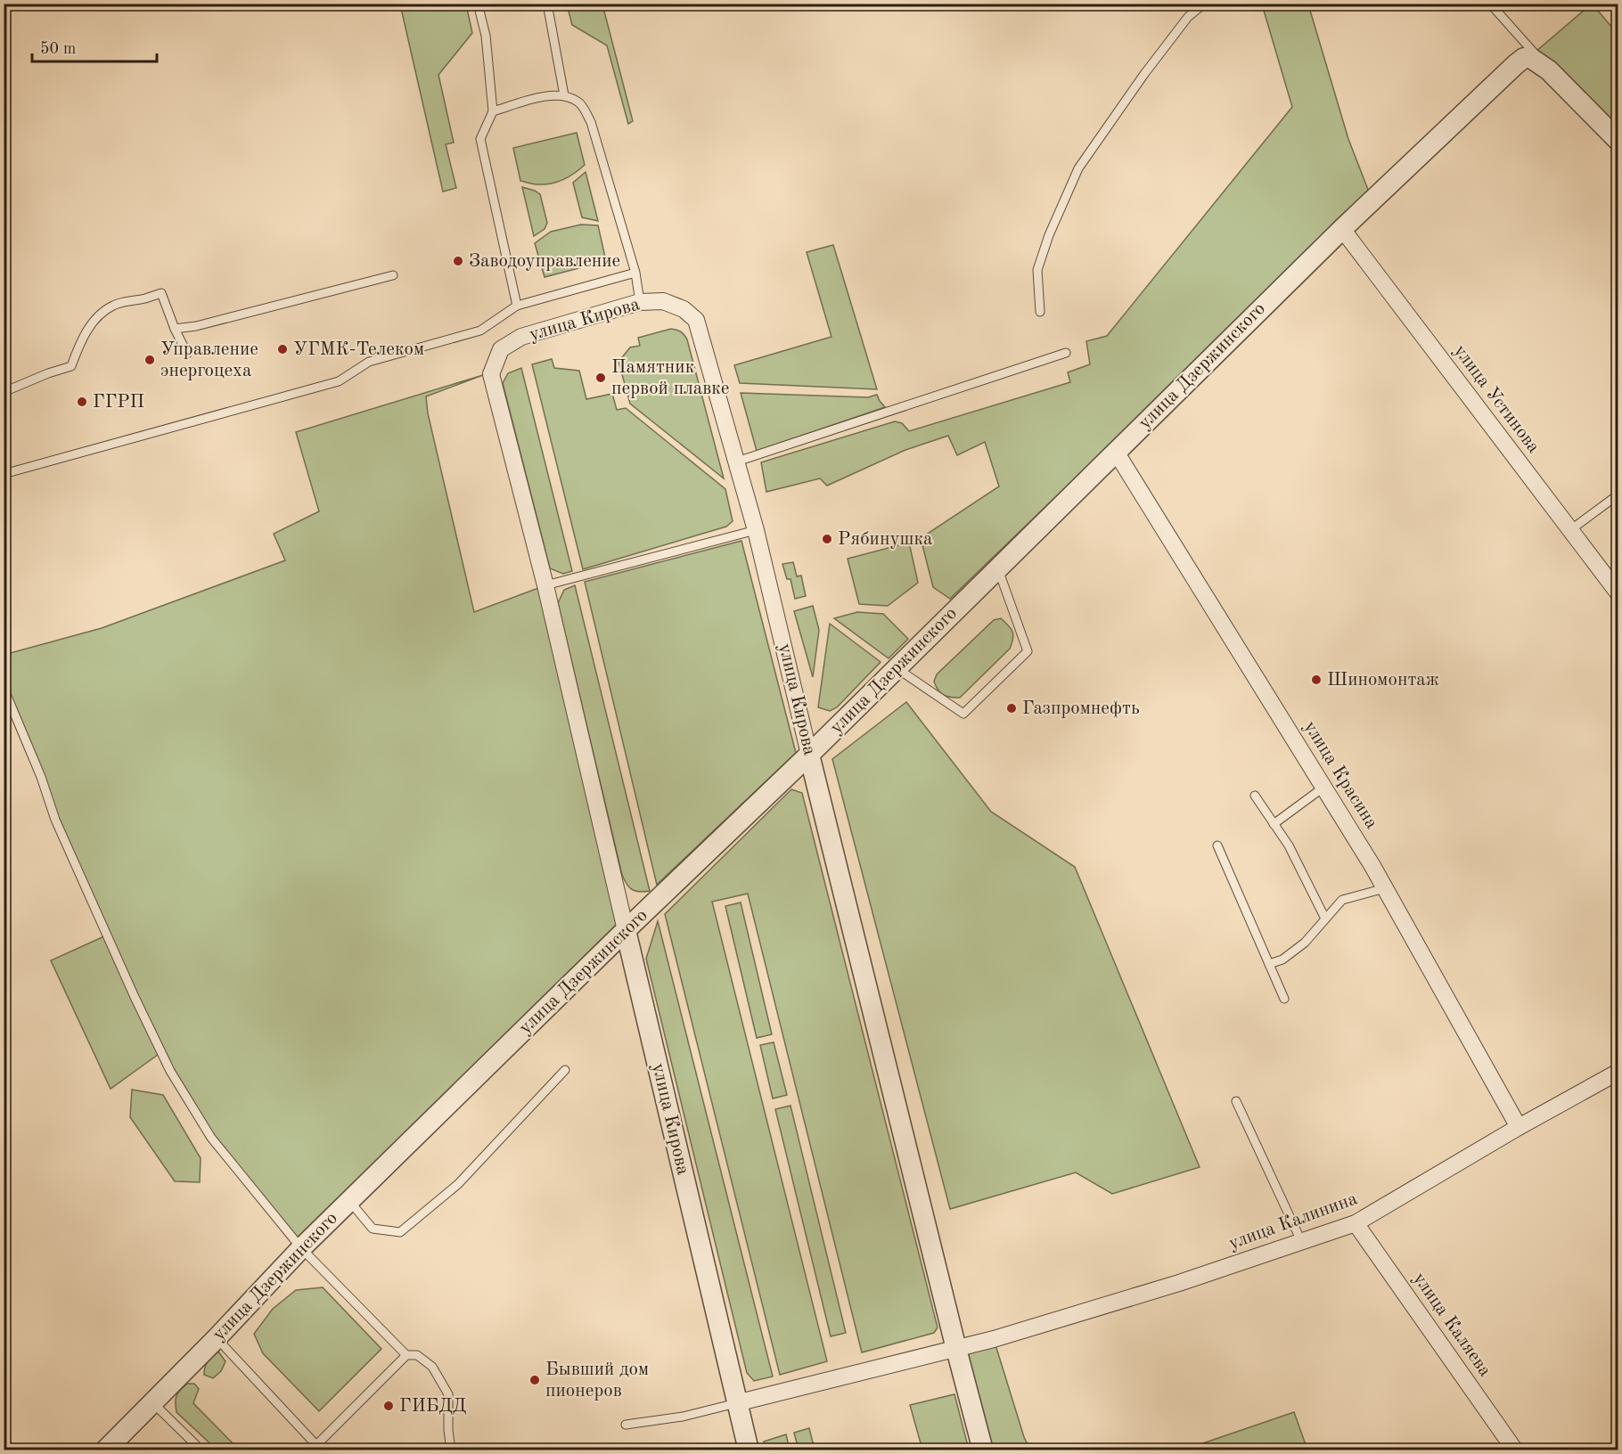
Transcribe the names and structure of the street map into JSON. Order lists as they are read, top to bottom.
{
  "streets": {
    "street": [
      "улица Кирова",
      "улица Дзержинского",
      "улица Устинова",
      "улица Красина",
      "улица Калинина",
      "улица Каляева"
    ]
  },
  "crossings": [
    ["улица Кирова", "улица Дзержинского"],
    ["улица Кирова", "улица Калинина"],
    ["улица Дзержинского", "улица Устинова"],
    ["улица Дзержинского", "улица Красина"],
    ["улица Красина", "улица Калинина"],
    ["улица Калинина", "улица Каляева"]
  ],
  "places": [
    "Заводоуправление",
    "УГМК-Телеком",
    "Управление энергоцеха",
    "Памятник первой плавке",
    "ГГРП",
    "Рябинушка",
    "Шиномонтаж",
    "Газпромнефть",
    "Бывший дом пионеров",
    "ГИБДД"
  ],
  "scale_bar": "50 m"
}
